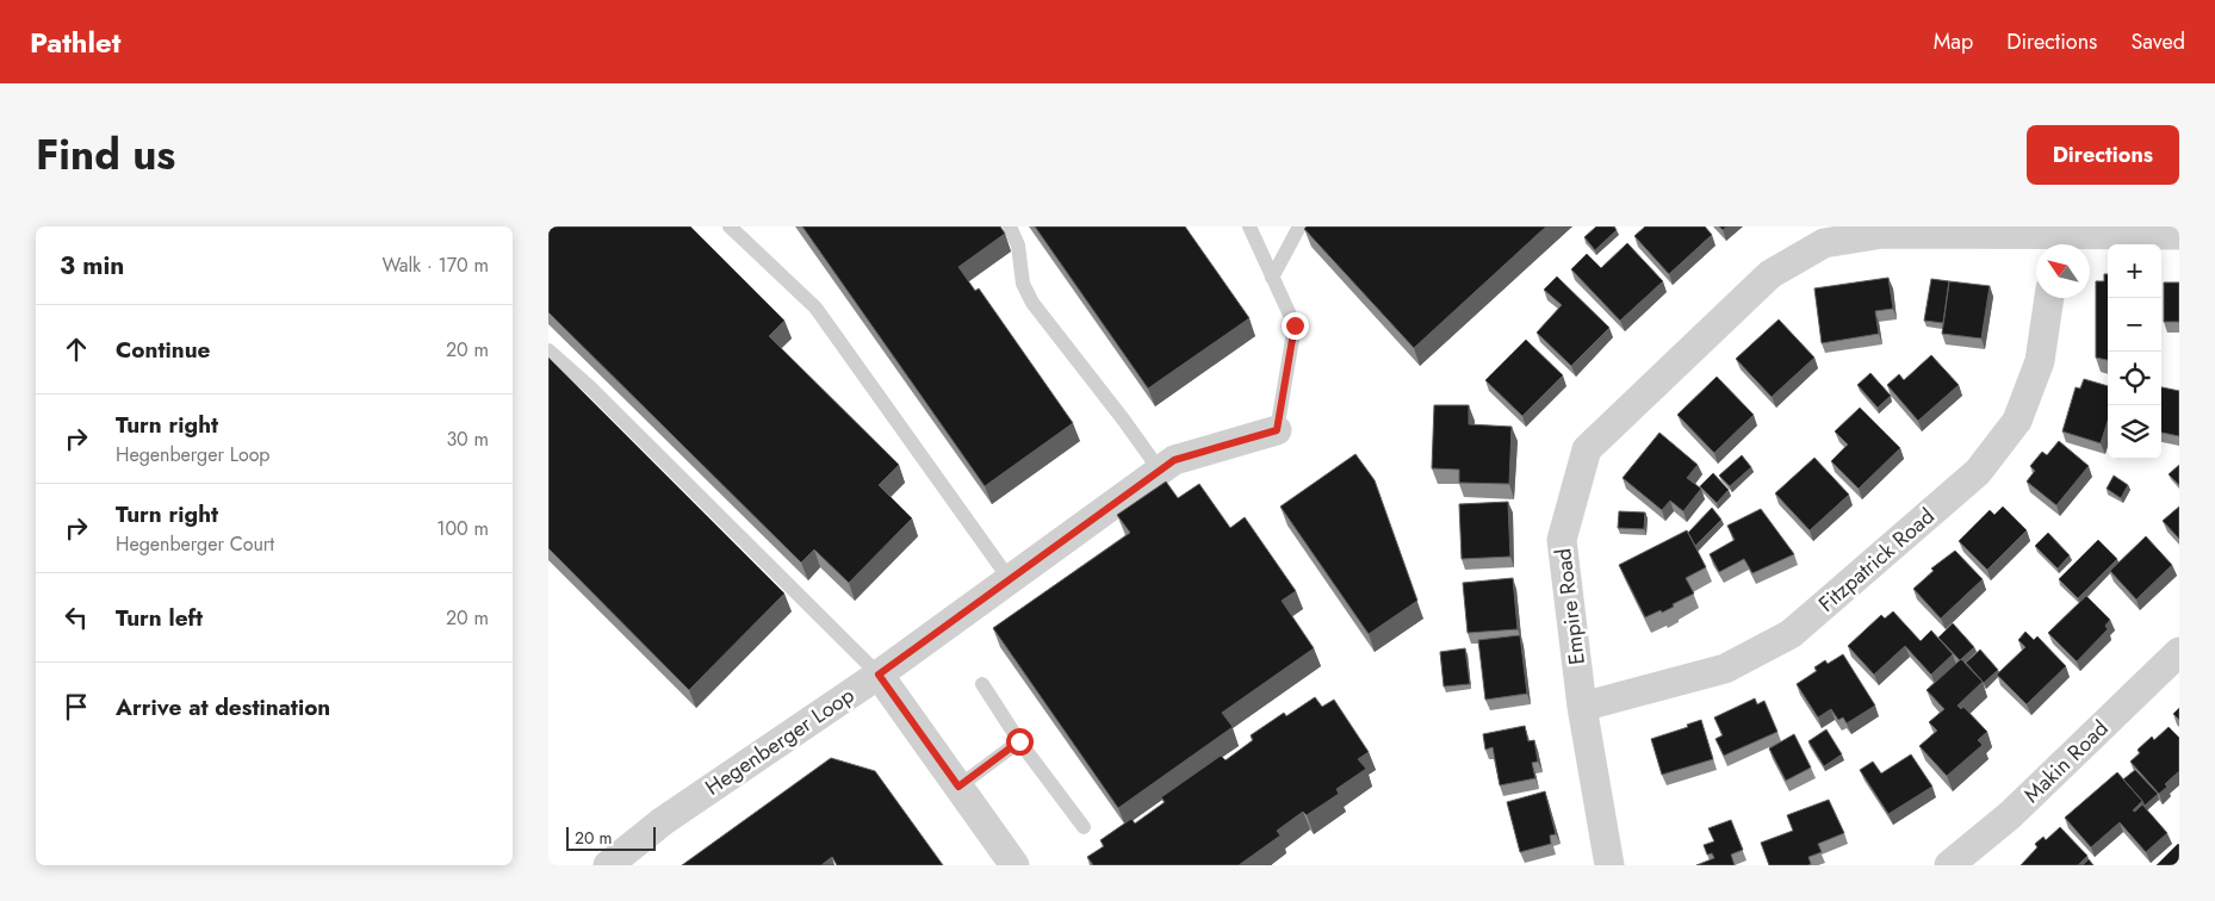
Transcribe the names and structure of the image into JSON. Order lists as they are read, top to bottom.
{
  "streets": {
    "street": [
      "Fitzpatrick Road",
      "Empire Road",
      "Hegenberger Loop",
      "Makin Road"
    ]
  },
  "crossings": [
    ["Fitzpatrick Road", "Empire Road"]
  ],
  "scale_bar": "20 m",
  "north": "top left",
  "page": {
    "header": "Pathlet",
    "nav": ["Map", "Directions", "Saved"],
    "title": "Find us",
    "buttons": "Directions",
    "heading": ["3 min", "Walk · 170 m"],
    "map_buttons": ["+", "−"],
    "list": [
      ["Continue", "20 m"],
      ["Turn right", "Hegenberger Loop", "30 m"],
      ["Turn right", "Hegenberger Court", "100 m"],
      ["Turn left", "20 m"],
      "Arrive at destination"
    ],
    "scale": "20 m"
  }
}
